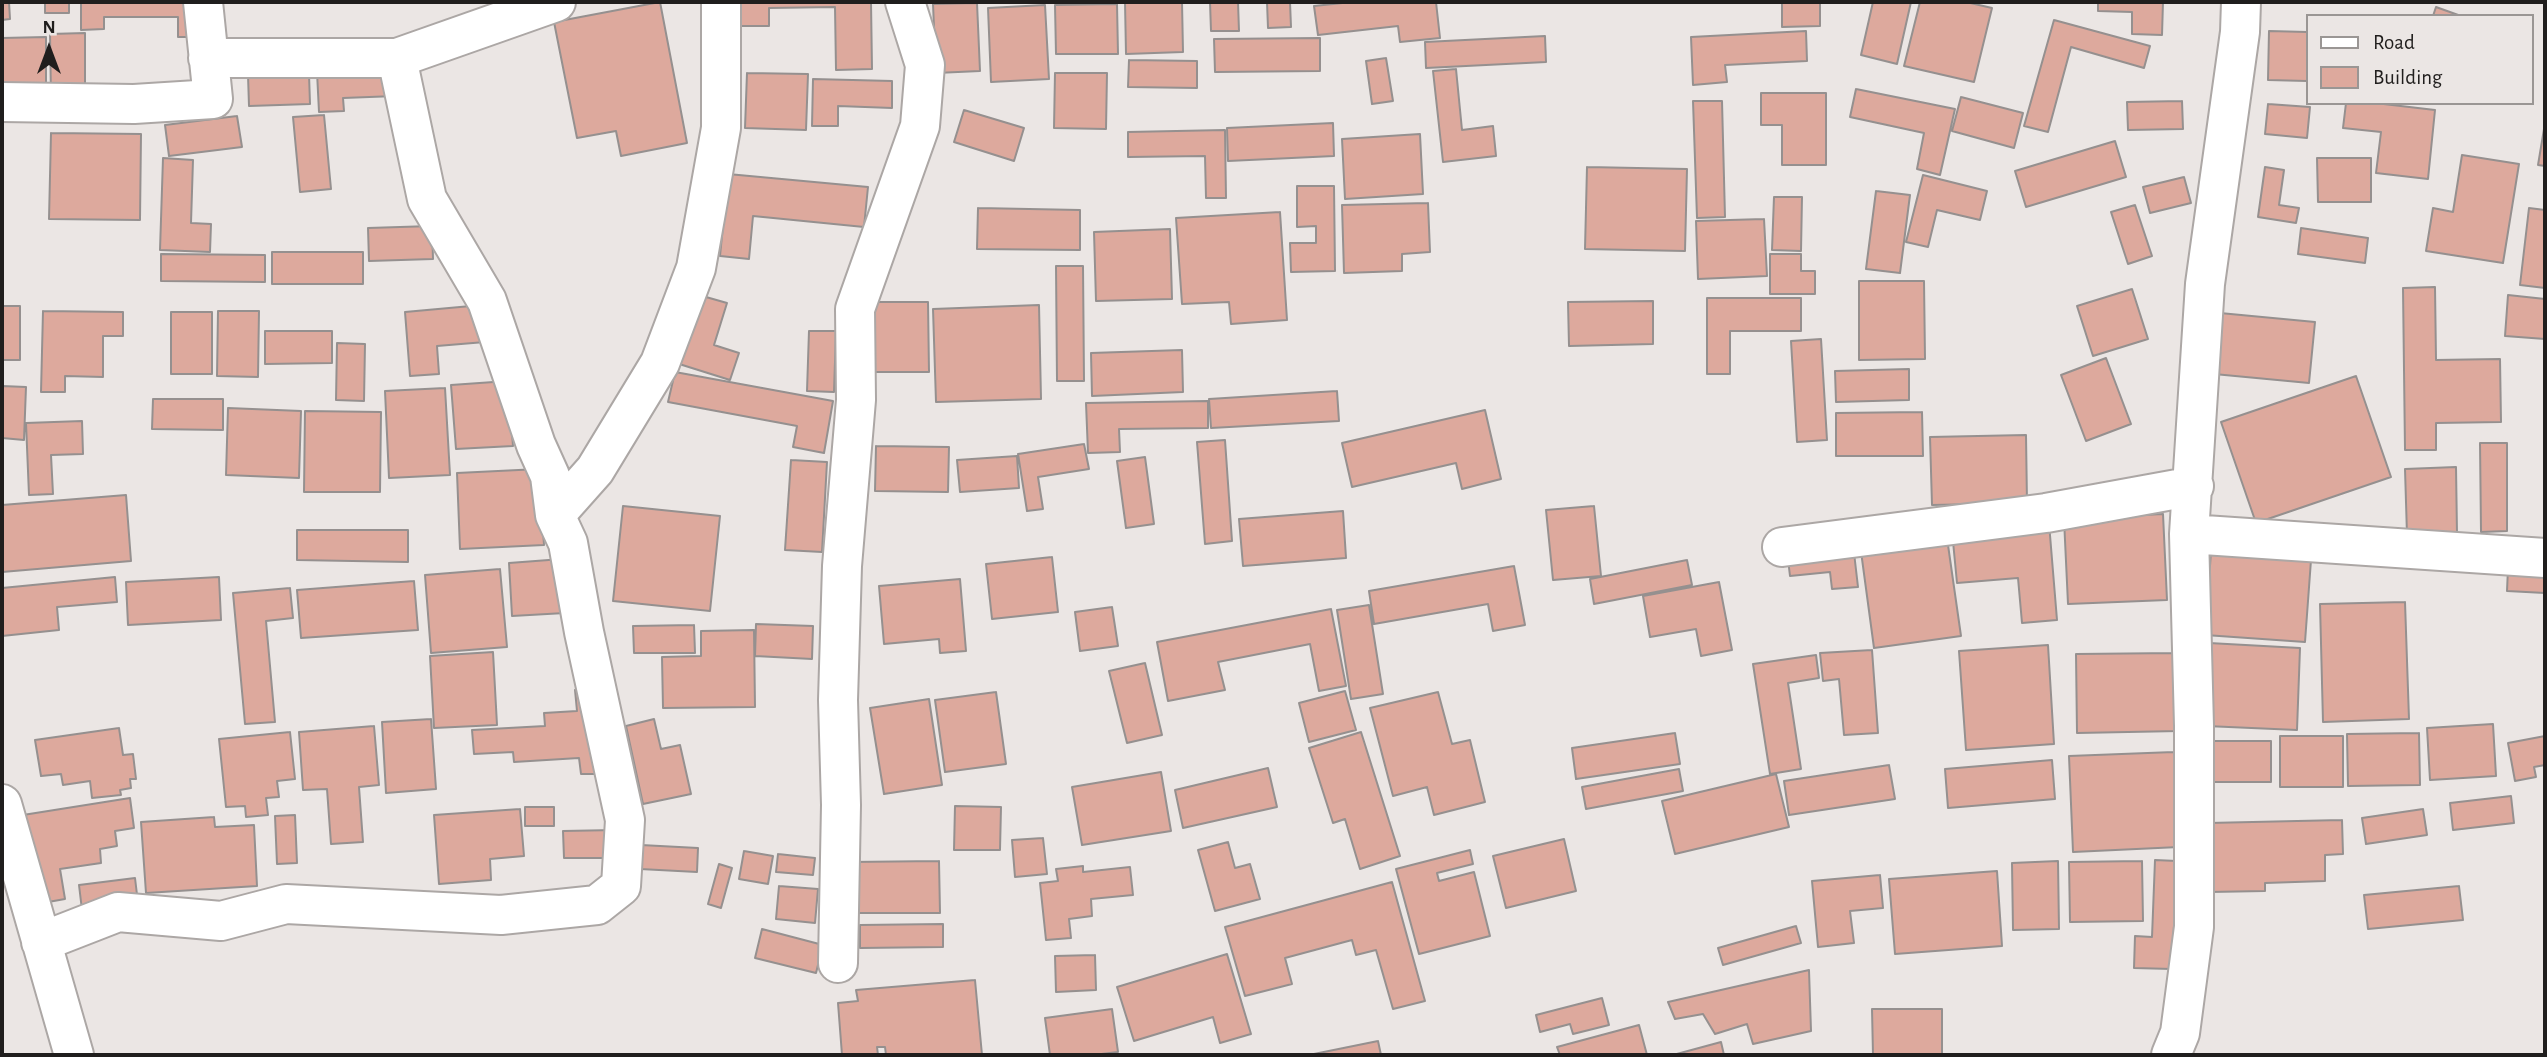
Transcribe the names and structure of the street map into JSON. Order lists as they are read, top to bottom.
{
  "legend": ["Road", "Building"],
  "north": "top"
}
